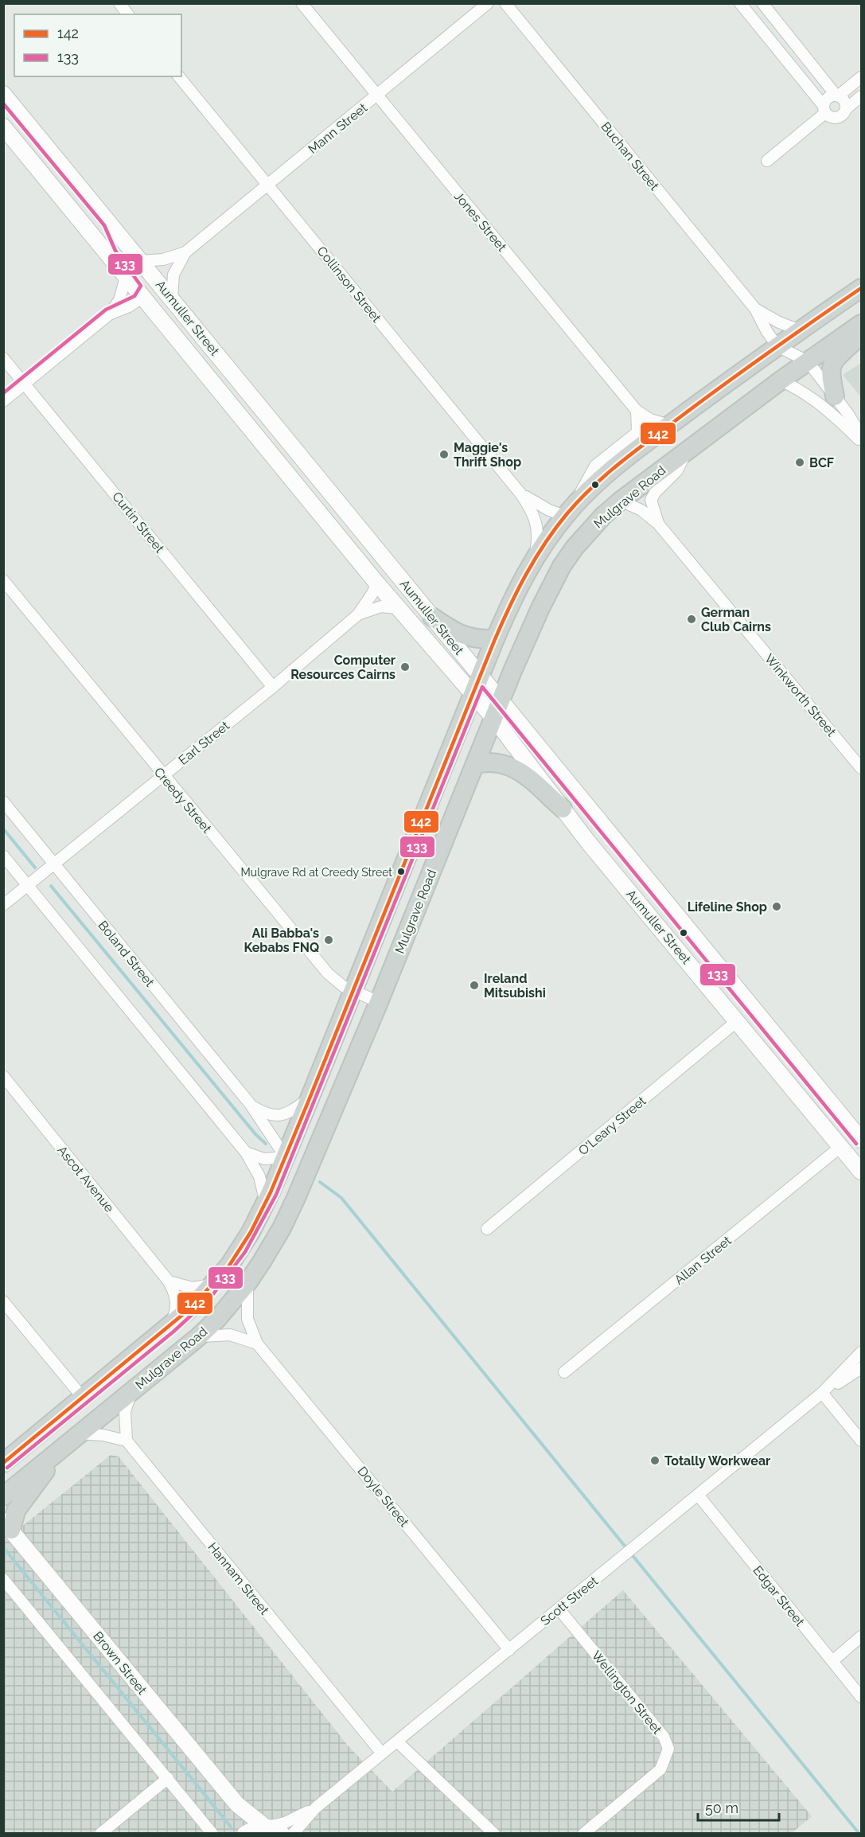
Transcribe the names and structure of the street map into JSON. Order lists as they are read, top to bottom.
{
  "streets": {
    "main road": ["Aumuller Street", "Mulgrave Road", "Brown Street"],
    "street": [
      "Mann Street",
      "Buchan Street",
      "Jones Street",
      "Collinson Street",
      "Curtin Street",
      "Winkworth Street",
      "Earl Street",
      "Creedy Street",
      "Boland Street",
      "O'Leary Street",
      "Ascot Avenue",
      "Allan Street",
      "Doyle Street",
      "Hannam Street",
      "Edgar Street",
      "Scott Street",
      "Wellington Street"
    ]
  },
  "crossings": [
    ["Mann Street", "Jones Street"],
    ["Mann Street", "Collinson Street"],
    ["Mann Street", "Aumuller Street"],
    ["Buchan Street", "Mulgrave Road"],
    ["Jones Street", "Mulgrave Road"],
    ["Aumuller Street", "Mulgrave Road"],
    ["Aumuller Street", "Earl Street"],
    ["Aumuller Street", "O'Leary Street"],
    ["Aumuller Street", "Allan Street"],
    ["Mulgrave Road", "Winkworth Street"],
    ["Mulgrave Road", "Creedy Street"],
    ["Mulgrave Road", "Boland Street"],
    ["Mulgrave Road", "Ascot Avenue"],
    ["Mulgrave Road", "Doyle Street"],
    ["Curtin Street", "Earl Street"],
    ["Earl Street", "Creedy Street"],
    ["Earl Street", "Boland Street"],
    ["Doyle Street", "Scott Street"],
    ["Hannam Street", "Scott Street"],
    ["Edgar Street", "Scott Street"],
    ["Scott Street", "Brown Street"],
    ["Scott Street", "Wellington Street"]
  ],
  "places": [
    "Maggie's Thrift Shop",
    "BCF",
    "German Club Cairns",
    "Computer Resources Cairns",
    "Mulgrave Rd at Creedy Street",
    "Lifeline Shop",
    "Ali Babba's Kebabs FNQ",
    "Ireland Mitsubishi",
    "Totally Workwear"
  ],
  "lines": ["transit line 133", "transit line 142"],
  "legend": ["142", "133"],
  "scale_bar": "50 m"
}
